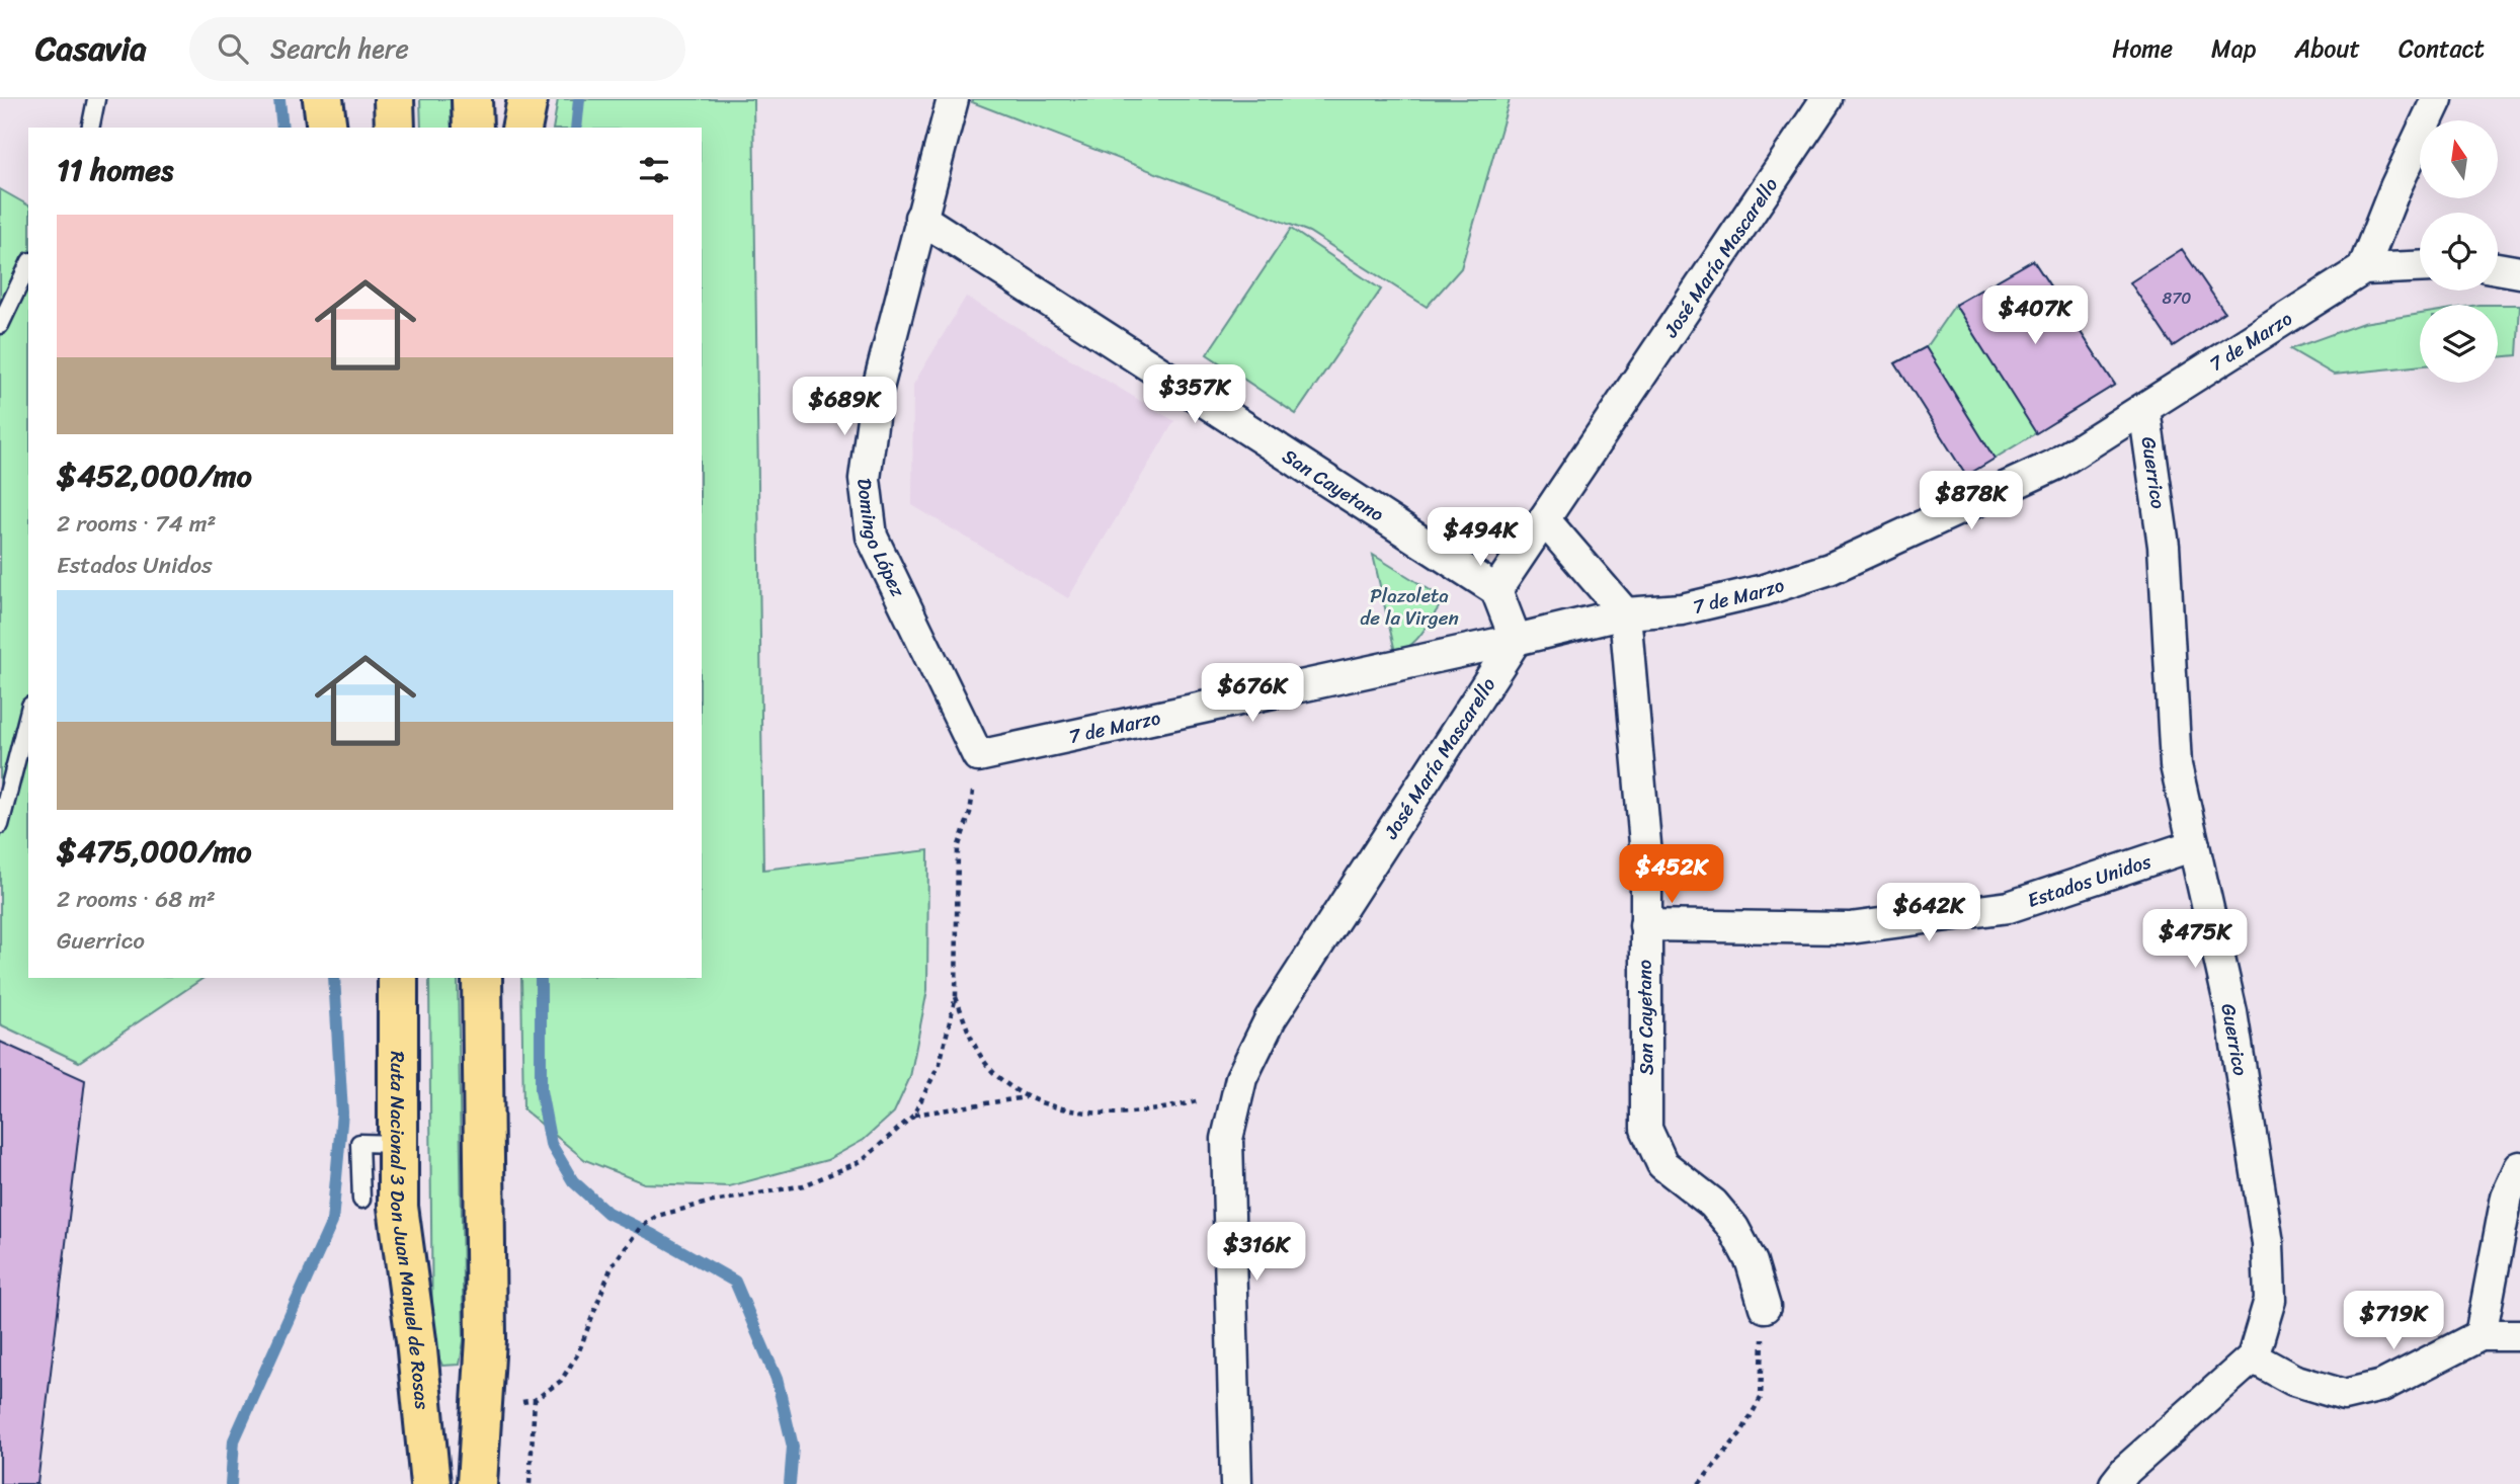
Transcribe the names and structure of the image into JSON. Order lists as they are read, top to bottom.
{
  "streets": {
    "highway": ["Ruta Nacional 3 Don Juan Manuel de Rosas"],
    "street": [
      "José María Mascarello",
      "7 de Marzo",
      "Guerrico",
      "San Cayetano",
      "Domingo López",
      "Estados Unidos"
    ]
  },
  "crossings": [
    ["José María Mascarello", "7 de Marzo"],
    ["José María Mascarello", "San Cayetano"],
    ["7 de Marzo", "Guerrico"],
    ["7 de Marzo", "San Cayetano"],
    ["7 de Marzo", "Domingo López"],
    ["Guerrico", "Estados Unidos"],
    ["San Cayetano", "Domingo López"],
    ["San Cayetano", "Estados Unidos"]
  ],
  "parks": ["Plazoleta de la Virgen"],
  "house_numbers": ["870"],
  "north": "top",
  "page": {
    "header": "Casavia",
    "search": "Search here",
    "nav": [
      "Home",
      "Map",
      "About",
      "Contact"
    ],
    "heading": "11 homes",
    "list": [
      {
        "name": "$452,000/mo",
        "note": "2 rooms · 74 m² · Estados Unidos"
      },
      {
        "name": "$475,000/mo",
        "note": "2 rooms · 68 m² · Guerrico"
      }
    ],
    "price": [
      "$407K",
      "$357K",
      "$689K",
      "$878K",
      "$494K",
      "$676K",
      "$452K",
      "$642K",
      "$475K",
      "$316K",
      "$719K"
    ]
  }
}
